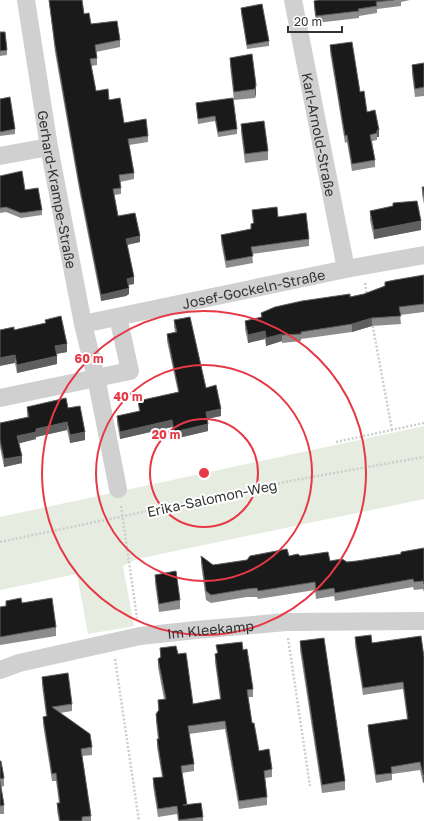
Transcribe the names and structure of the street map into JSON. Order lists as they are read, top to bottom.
{
  "streets": {
    "street": [
      "Karl-Arnold-Straße",
      "Gerhard-Krampe-Straße",
      "Josef-Gockeln-Straße",
      "Im Kleekamp"
    ],
    "path": ["Erika-Salomon-Weg"]
  },
  "crossings": [
    ["Karl-Arnold-Straße", "Josef-Gockeln-Straße"],
    ["Gerhard-Krampe-Straße", "Josef-Gockeln-Straße"]
  ],
  "scale_bar": "20 m",
  "rings": ["60 m", "40 m", "20 m"]
}
